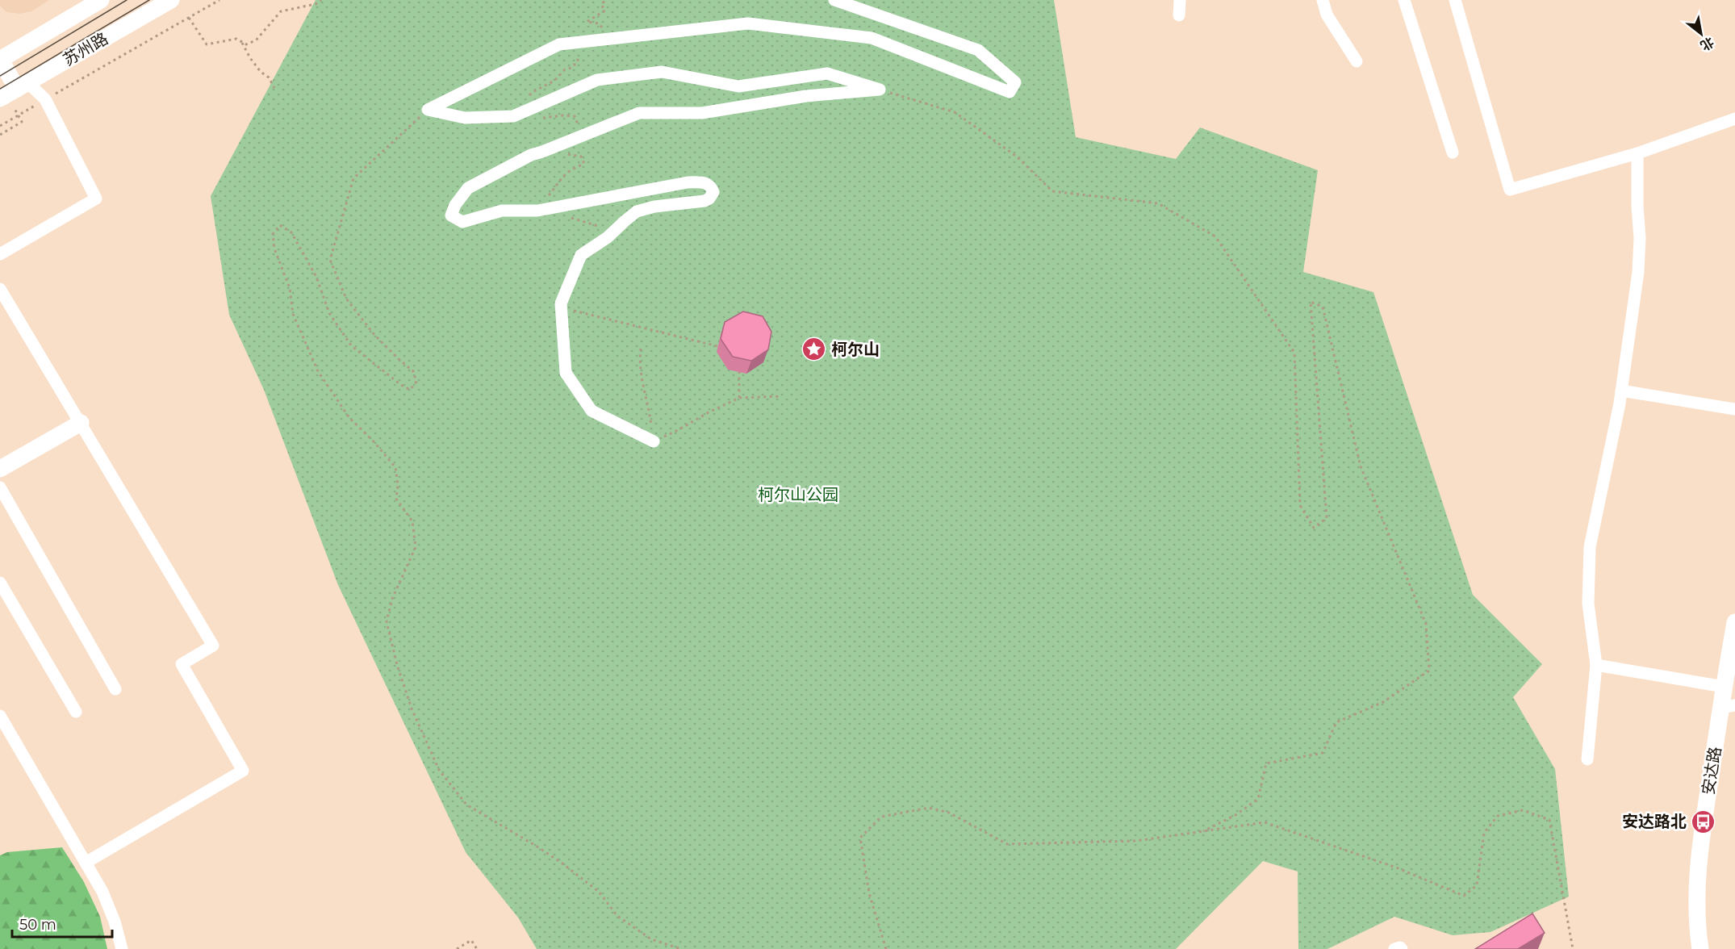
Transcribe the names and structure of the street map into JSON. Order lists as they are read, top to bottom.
{
  "streets": {
    "street": ["苏州路", "安达路"]
  },
  "parks": ["柯尔山公园"],
  "places": {
    "place": ["柯尔山"],
    "bus stop": ["安达路北"]
  },
  "scale_bar": "50 m",
  "north": "bottom right"
}
